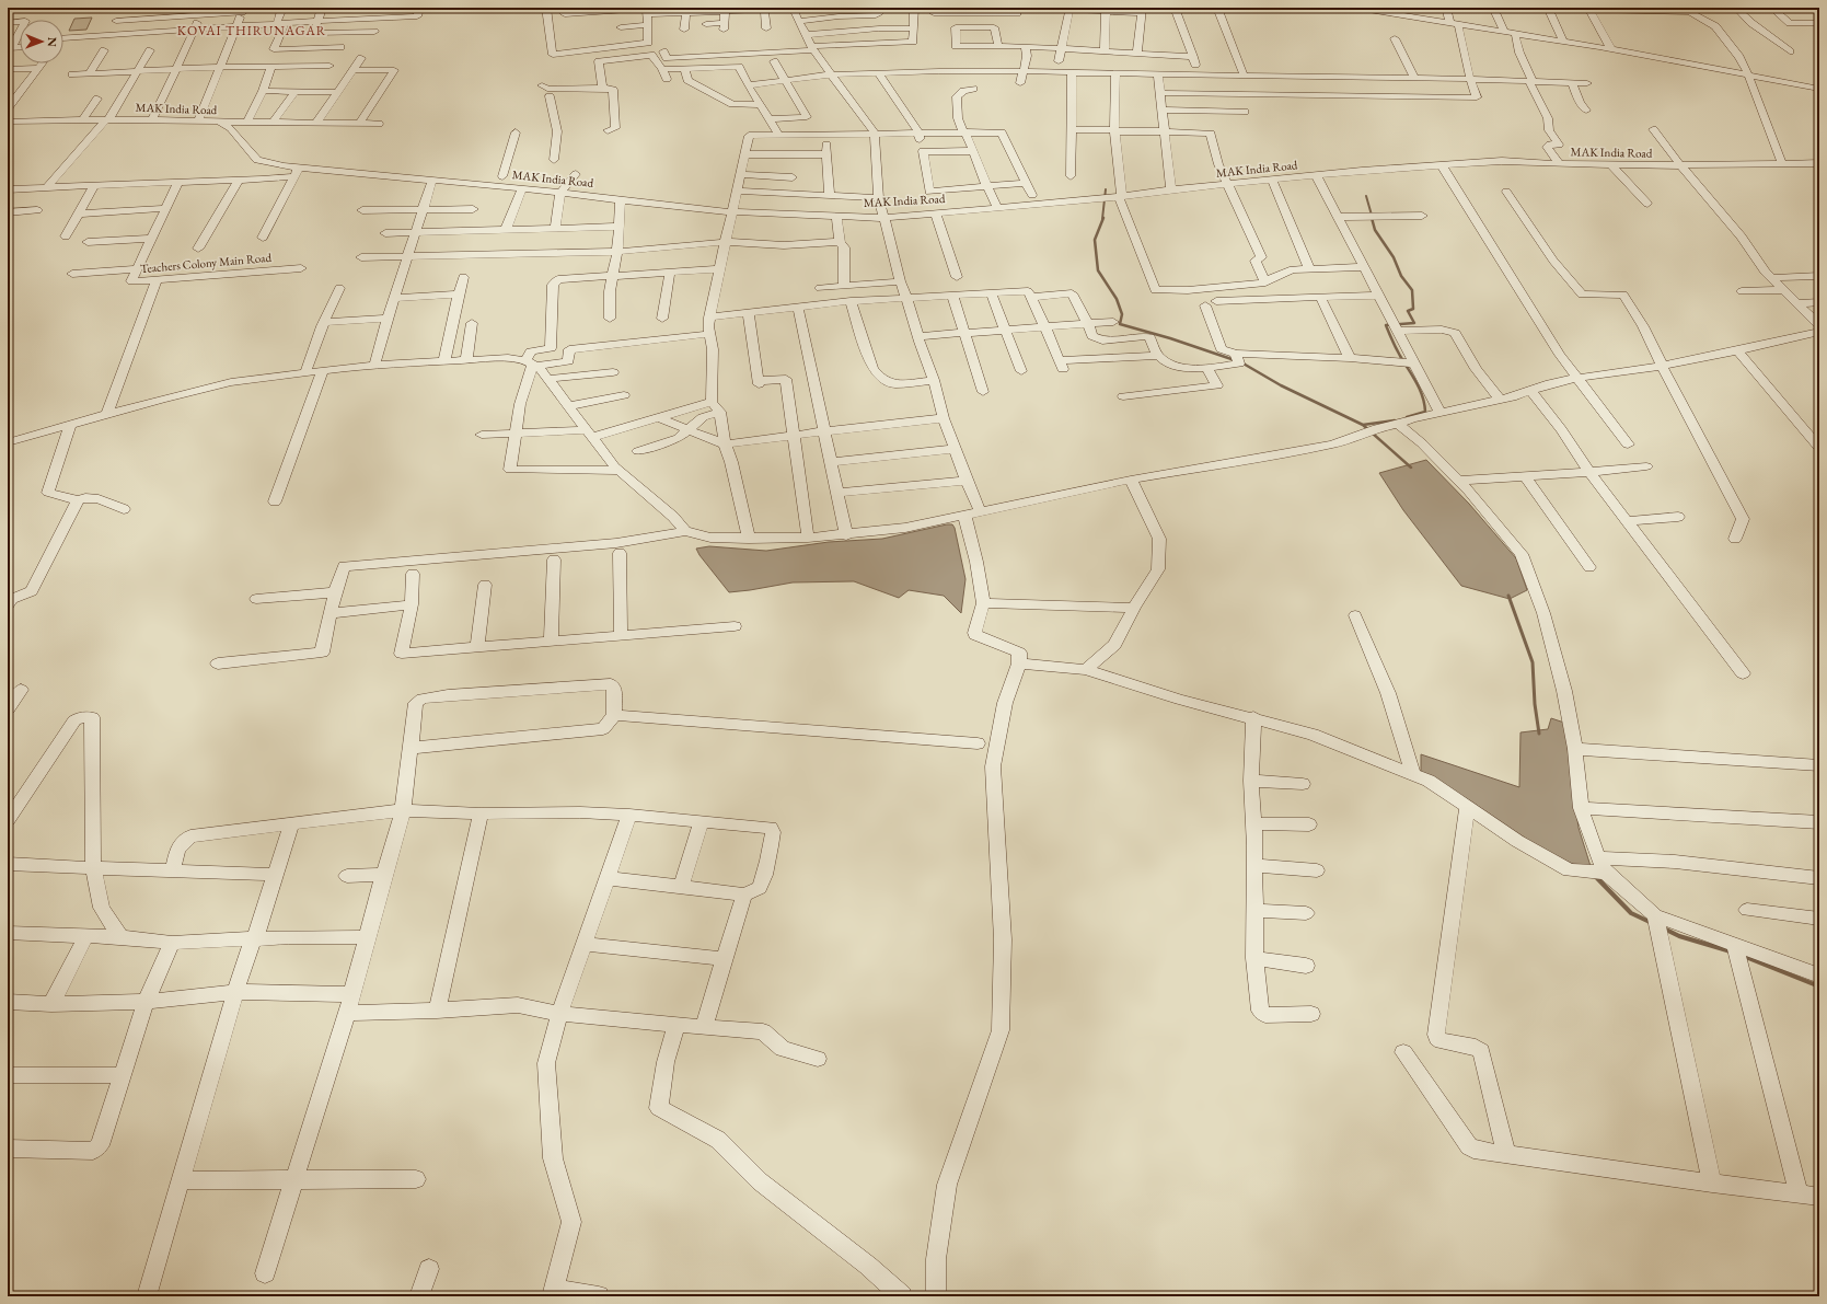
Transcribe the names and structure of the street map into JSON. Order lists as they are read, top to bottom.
{
  "streets": {
    "street": ["MAK India Road", "Teachers Colony Main Road"]
  },
  "districts": ["KOVAI THIRUNAGAR"],
  "north": "right"
}
